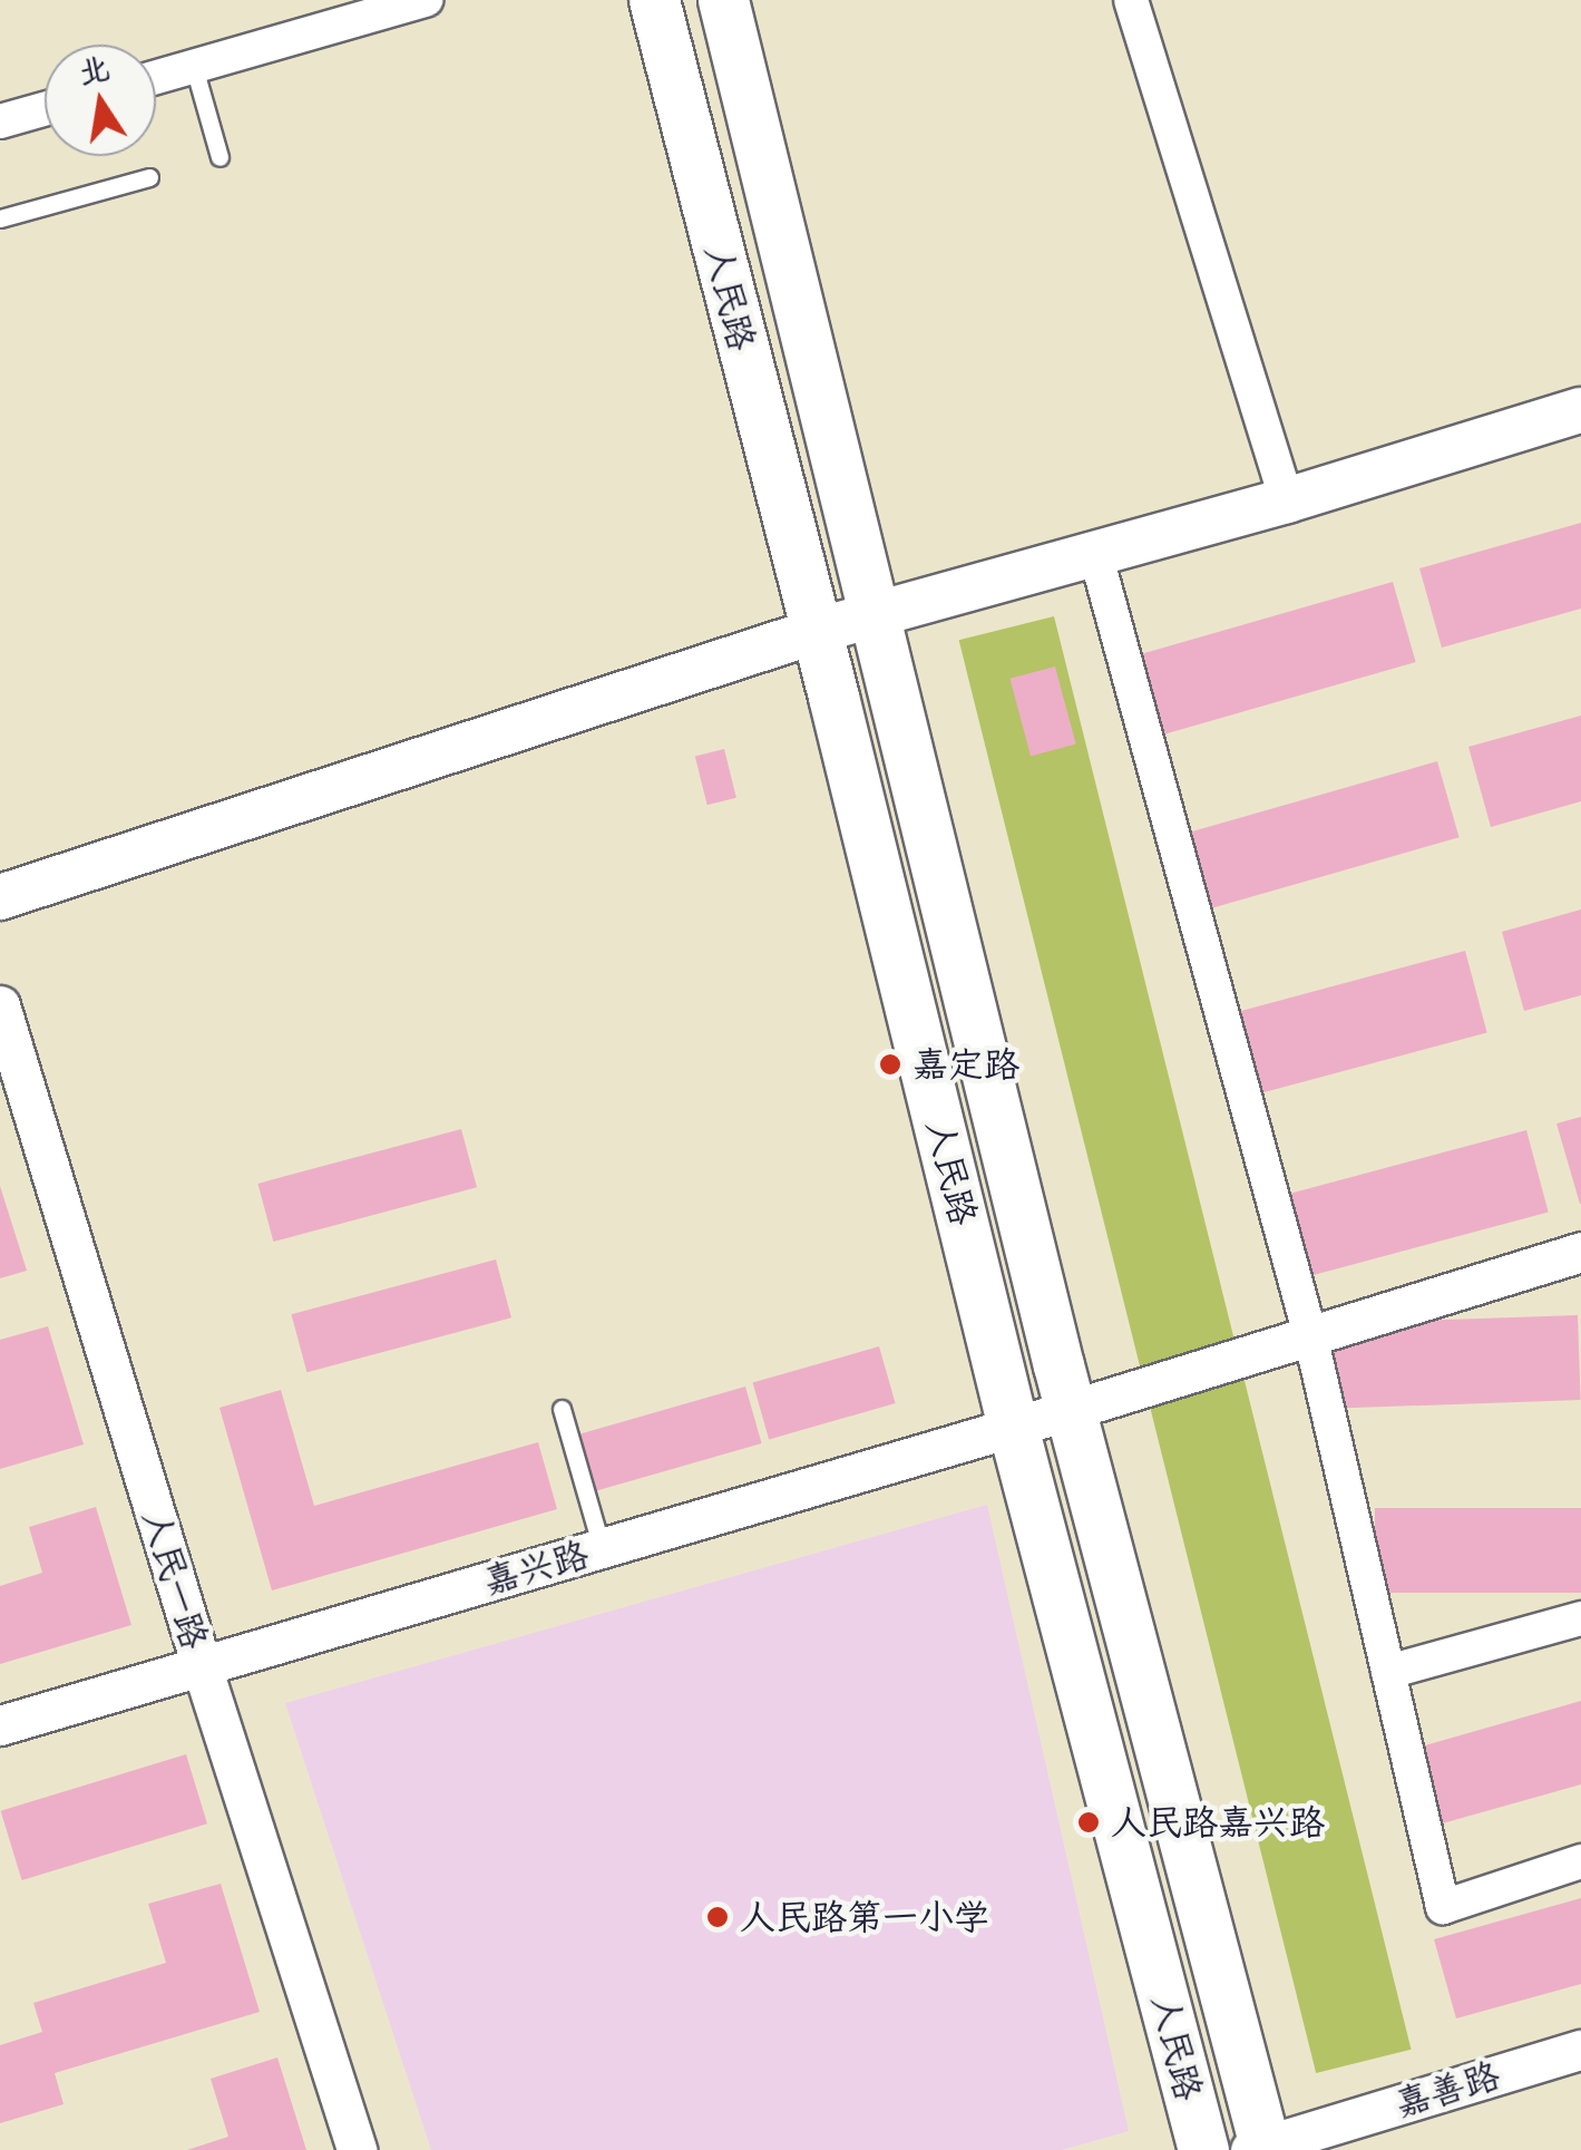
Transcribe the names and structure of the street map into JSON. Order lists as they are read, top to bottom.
{
  "streets": {
    "main road": ["人民路"],
    "street": ["嘉兴路", "人民一路", "嘉善路"]
  },
  "crossings": [
    ["人民路", "嘉兴路"],
    ["人民路", "嘉善路"],
    ["嘉兴路", "人民一路"]
  ],
  "places": ["嘉定路", "人民路嘉兴路", "人民路第一小学"],
  "north": "top"
}
